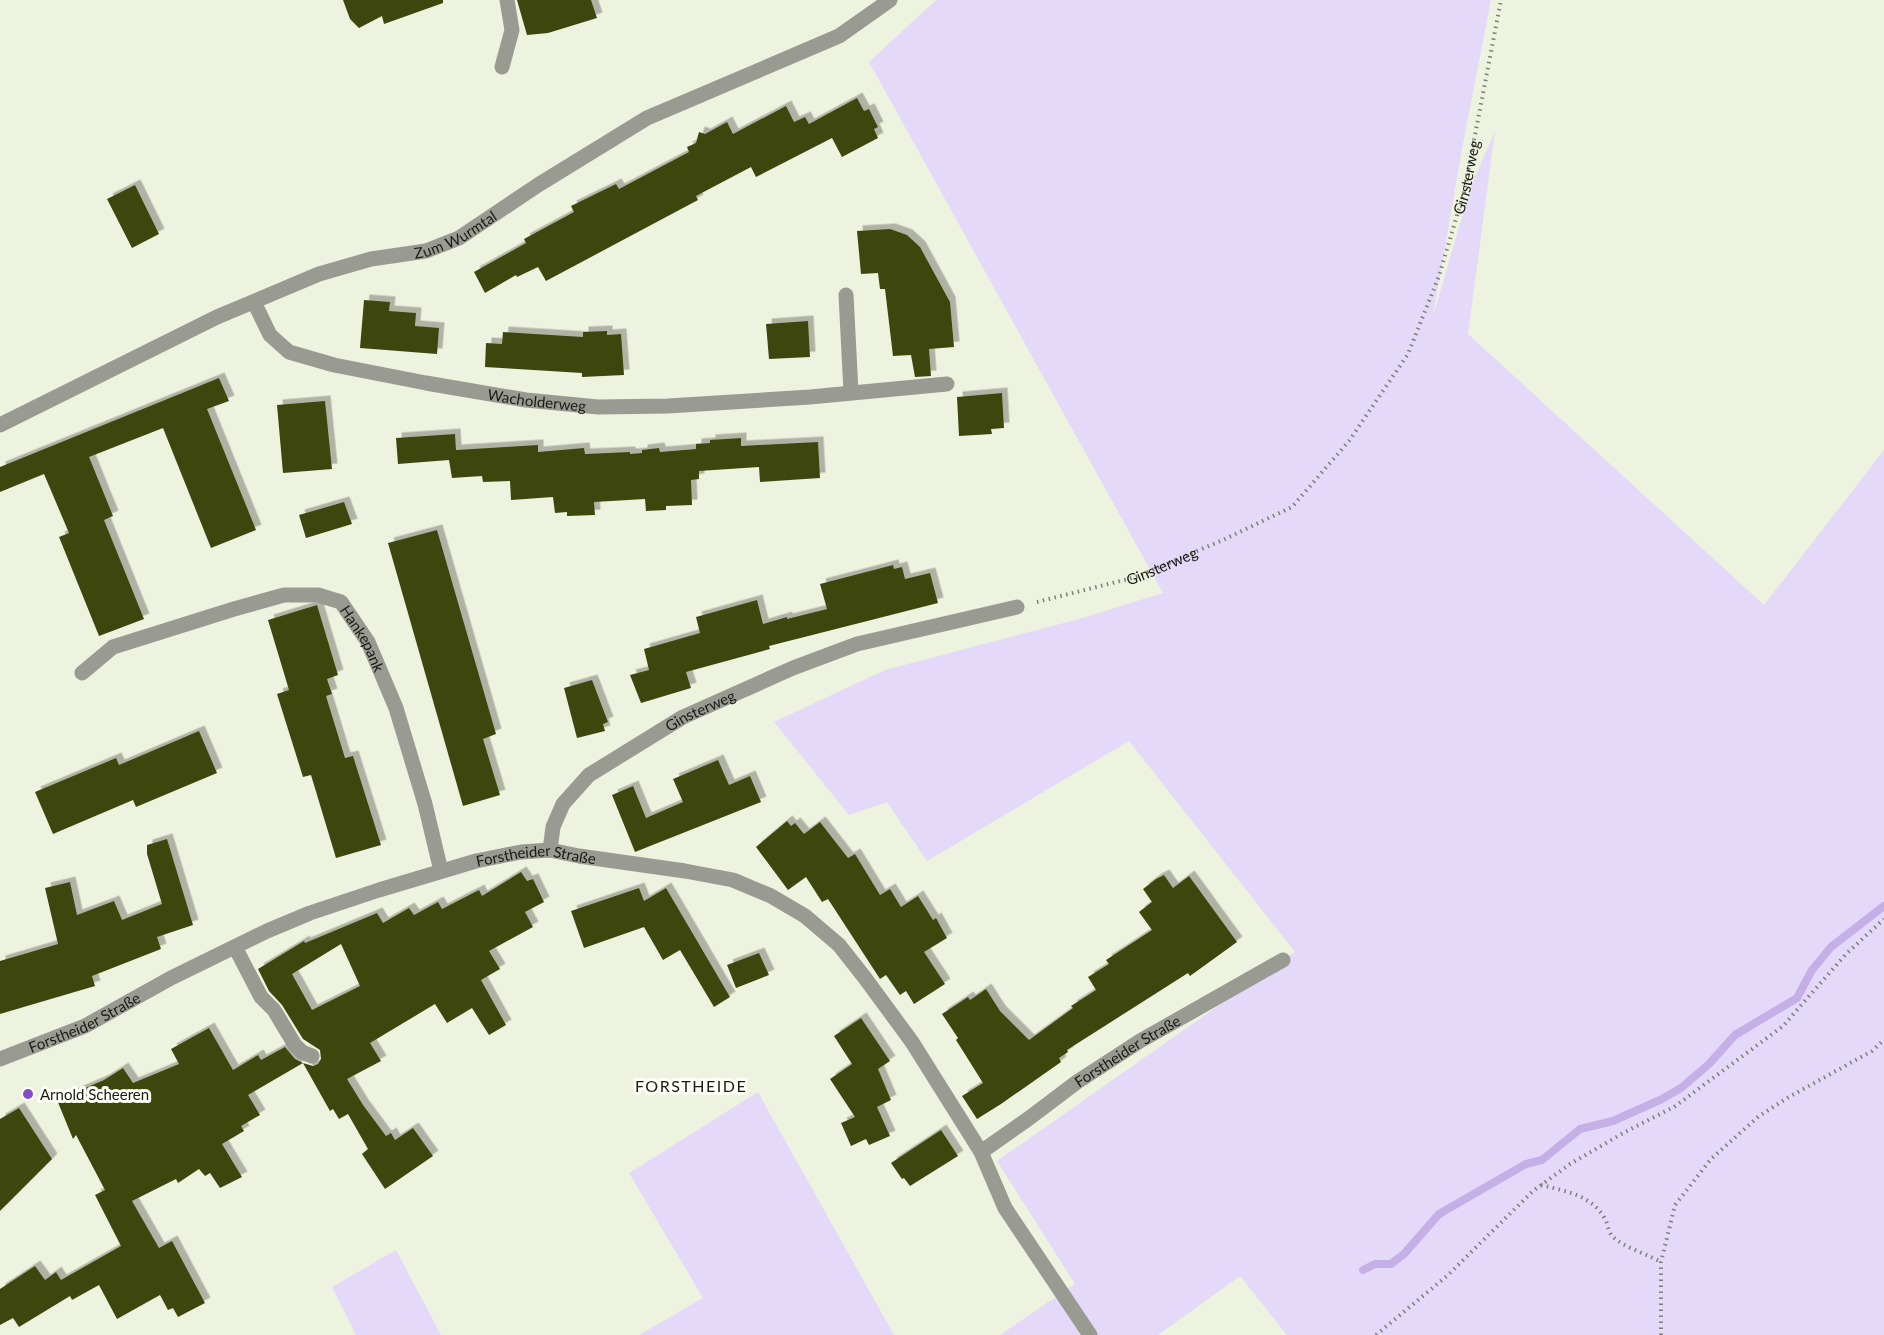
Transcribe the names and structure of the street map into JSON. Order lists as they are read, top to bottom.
{
  "streets": {
    "street": [
      "Ginsterweg",
      "Zum Wurmtal",
      "Wacholderweg",
      "Hankepank",
      "Forstheider Straße"
    ]
  },
  "crossings": [
    ["Ginsterweg", "Forstheider Straße"],
    ["Zum Wurmtal", "Wacholderweg"],
    ["Hankepank", "Forstheider Straße"]
  ],
  "districts": ["FORSTHEIDE"],
  "places": ["Arnold Scheeren"]
}
